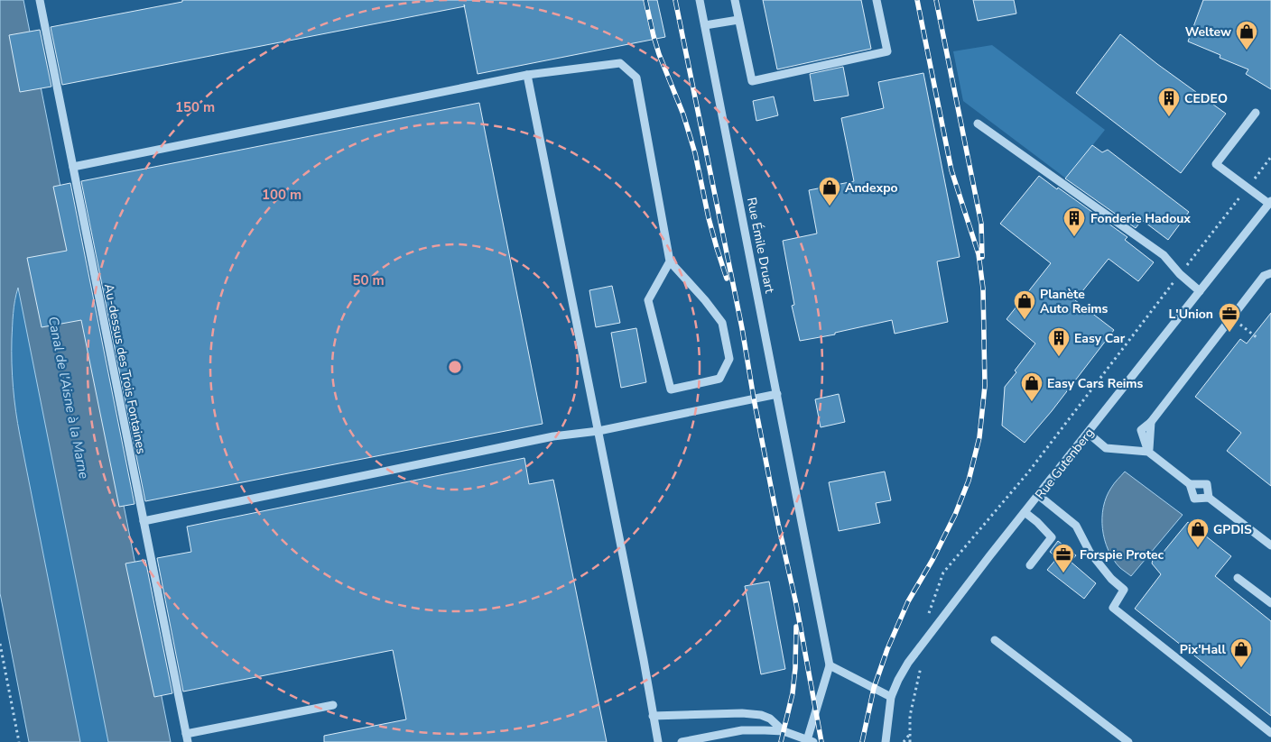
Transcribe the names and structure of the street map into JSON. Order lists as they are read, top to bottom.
{
  "streets": {
    "street": ["Rue Émile Druart", "Au-dessus des Trois Fontaines", "Rue Gutenberg"]
  },
  "water": ["Canal de l'Aisne à la Marne"],
  "places": {
    "shop": [
      "Weltew",
      "Andexpo",
      "Planète Auto Reims",
      "Easy Cars Reims",
      "GPDIS",
      "Pix'Hall"
    ],
    "building": ["CEDEO", "Fonderie Hadoux", "Easy Car"],
    "office": ["L'Union", "Forspie Protec"]
  },
  "rings": ["150 m", "100 m", "50 m"]
}
